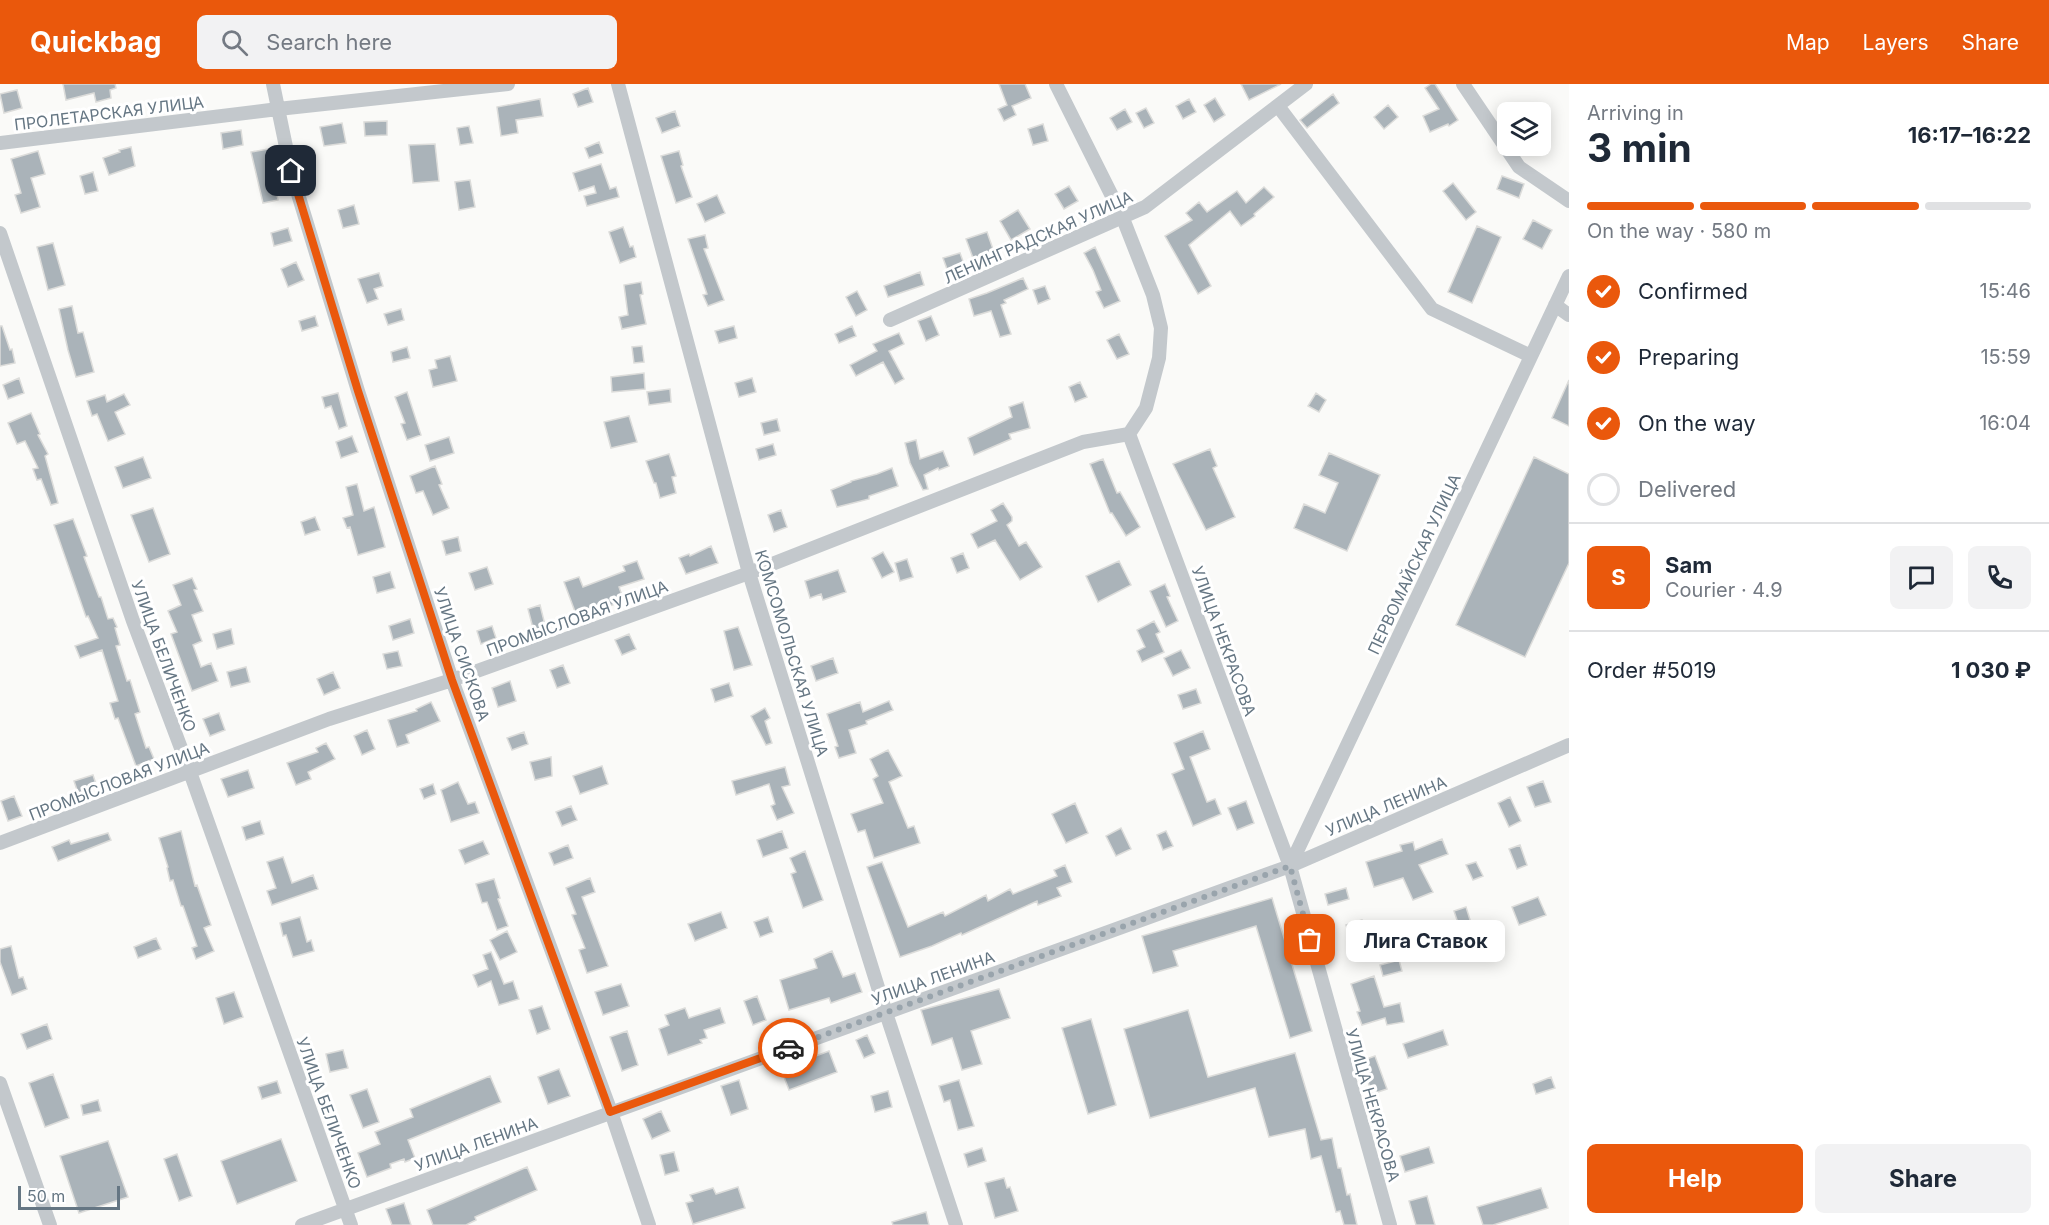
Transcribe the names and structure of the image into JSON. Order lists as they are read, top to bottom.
{
  "streets": {
    "street": [
      "ПРОЛЕТАРСКАЯ УЛИЦА",
      "ЛЕНИНГРАДСКАЯ УЛИЦА",
      "ПЕРВОМАЙСКАЯ УЛИЦА",
      "ПРОМЫСЛОВАЯ УЛИЦА",
      "УЛИЦА НЕКРАСОВА",
      "КОМСОМОЛЬСКАЯ УЛИЦА",
      "УЛИЦА СИСКОВА",
      "УЛИЦА БЕЛИЧЕНКО",
      "УЛИЦА ЛЕНИНА"
    ]
  },
  "crossings": [
    ["ПРОЛЕТАРСКАЯ УЛИЦА", "УЛИЦА СИСКОВА"],
    ["ПЕРВОМАЙСКАЯ УЛИЦА", "УЛИЦА НЕКРАСОВА"],
    ["ПЕРВОМАЙСКАЯ УЛИЦА", "УЛИЦА ЛЕНИНА"],
    ["ПРОМЫСЛОВАЯ УЛИЦА", "УЛИЦА НЕКРАСОВА"],
    ["ПРОМЫСЛОВАЯ УЛИЦА", "КОМСОМОЛЬСКАЯ УЛИЦА"],
    ["ПРОМЫСЛОВАЯ УЛИЦА", "УЛИЦА СИСКОВА"],
    ["ПРОМЫСЛОВАЯ УЛИЦА", "УЛИЦА БЕЛИЧЕНКО"],
    ["УЛИЦА НЕКРАСОВА", "УЛИЦА ЛЕНИНА"],
    ["КОМСОМОЛЬСКАЯ УЛИЦА", "УЛИЦА ЛЕНИНА"],
    ["УЛИЦА СИСКОВА", "УЛИЦА ЛЕНИНА"],
    ["УЛИЦА БЕЛИЧЕНКО", "УЛИЦА ЛЕНИНА"]
  ],
  "places": ["Лига Ставок"],
  "scale_bar": "50 m",
  "page": {
    "header": "Quickbag",
    "search": "Search here",
    "nav": ["Map", "Layers", "Share"],
    "heading": ["3 min", "Arriving in", "16:17–16:22"],
    "panel": [
      "Sam",
      "Courier · 4.9",
      "Order #5019",
      "1 030 ₽"
    ],
    "bar": "On the way · 580 m",
    "list": [
      ["Confirmed", "15:46"],
      ["Preparing", "15:59"],
      ["On the way", "16:04"],
      "Delivered"
    ],
    "round": "S",
    "bubble": "Лига Ставок",
    "buttons": ["Help", "Share"],
    "scale": "50 m"
  }
}
